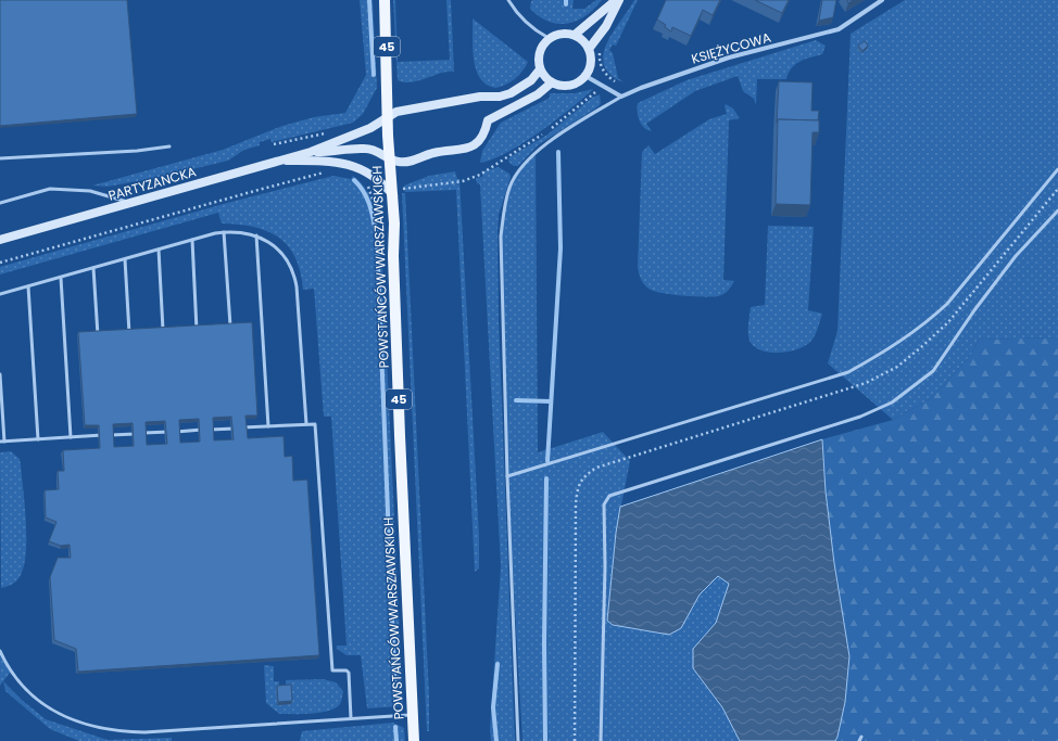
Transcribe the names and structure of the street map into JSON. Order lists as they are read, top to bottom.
{
  "streets": {
    "main road": ["45", "POWSTAŃCÓW WARSZAWSKICH"],
    "street": ["KSIĘŻYCOWA", "PARTYZANCKA"]
  },
  "crossings": [
    ["PARTYZANCKA", "POWSTAŃCÓW WARSZAWSKICH"]
  ]
}
